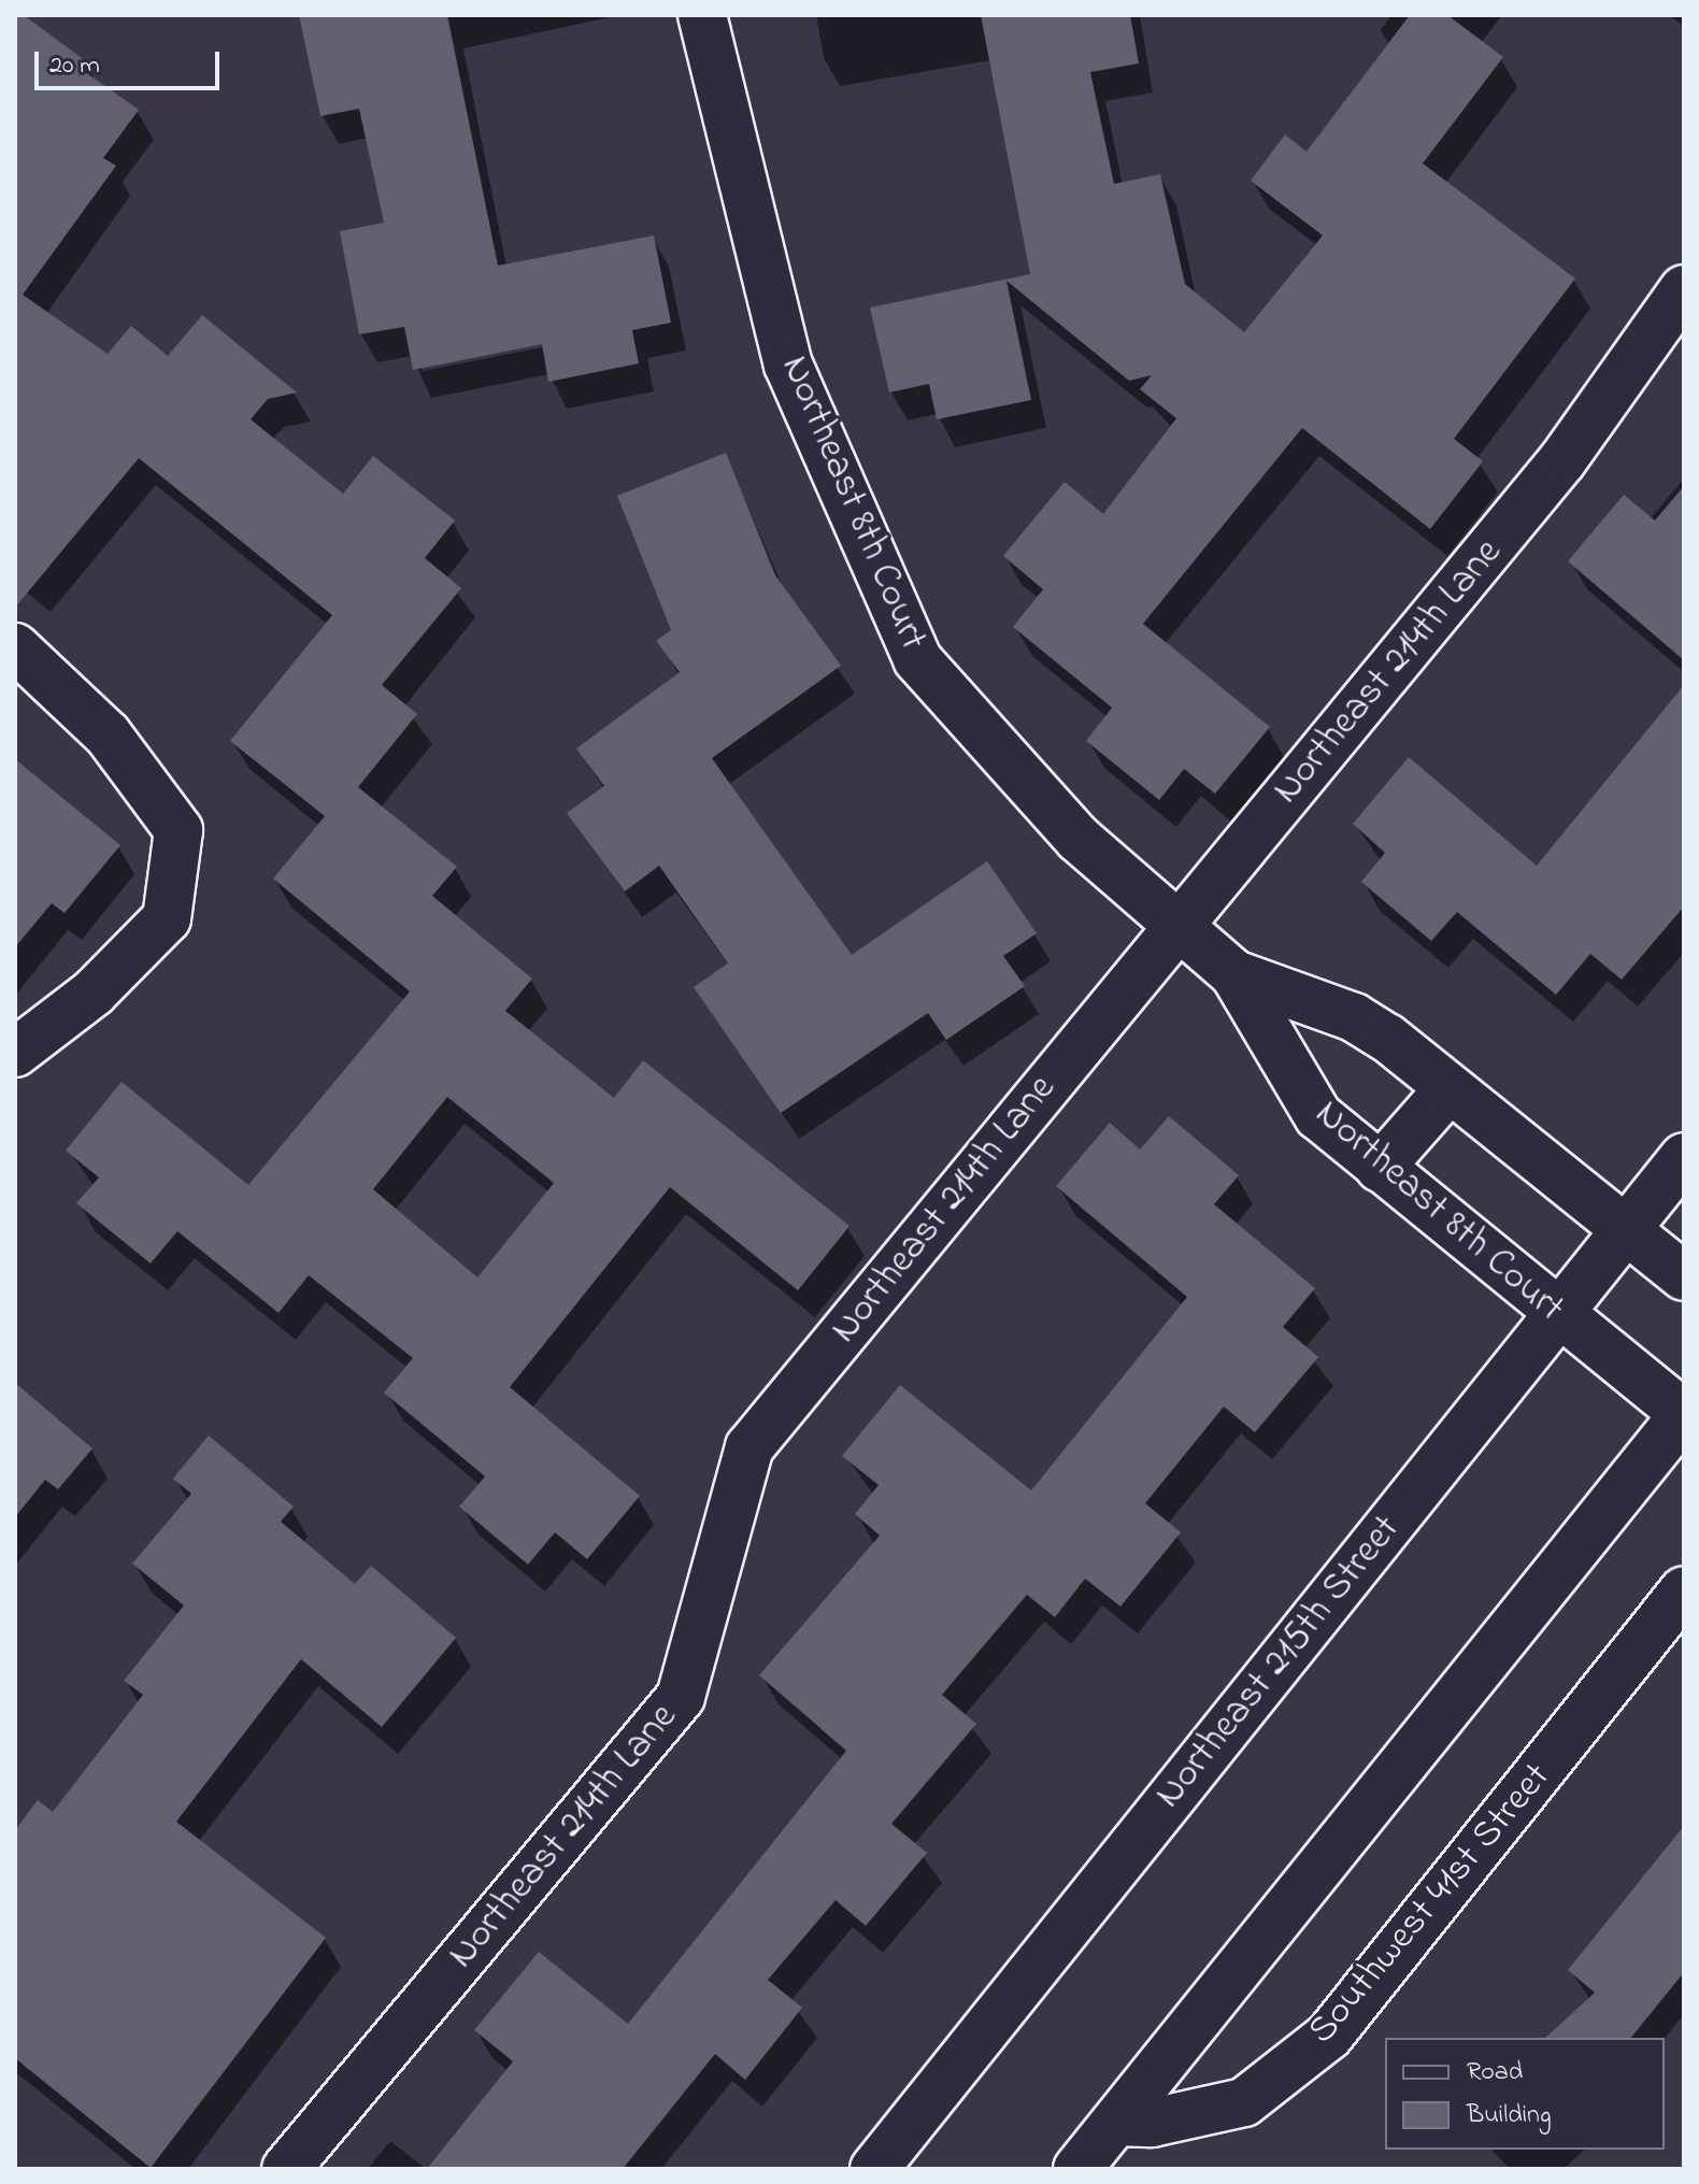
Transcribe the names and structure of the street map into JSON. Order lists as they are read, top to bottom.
{
  "streets": {
    "street": [
      "Northeast 8th Court",
      "Northeast 214th Lane",
      "Northeast 215th Street",
      "Southwest 41st Street"
    ]
  },
  "crossings": [
    ["Northeast 8th Court", "Northeast 214th Lane"],
    ["Northeast 8th Court", "Northeast 215th Street"]
  ],
  "legend": ["Road", "Building"],
  "scale_bar": "20 m"
}
